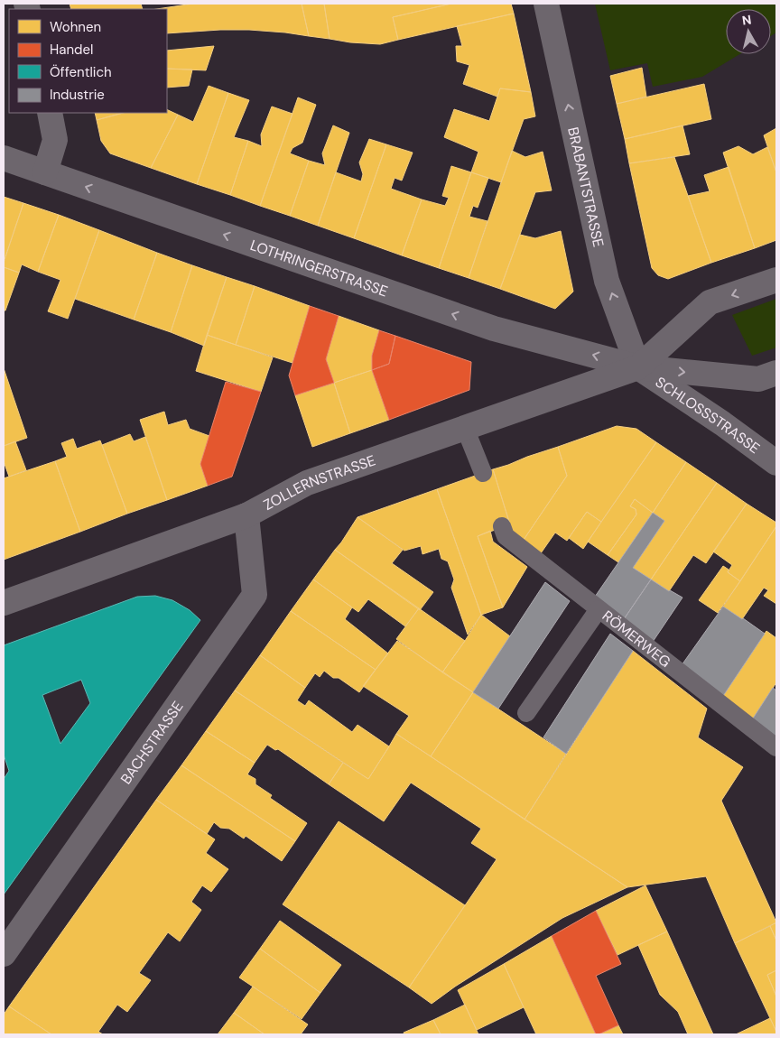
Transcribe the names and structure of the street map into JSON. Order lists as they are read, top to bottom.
{
  "streets": {
    "street": [
      "BRABANTSTRASSE",
      "LOTHRINGERSTRASSE",
      "SCHLOSSSTRASSE",
      "ZOLLERNSTRASSE",
      "BACHSTRASSE"
    ],
    "lane": ["RÖMERWEG"]
  },
  "crossings": [
    ["BRABANTSTRASSE", "LOTHRINGERSTRASSE"],
    ["BRABANTSTRASSE", "SCHLOSSSTRASSE"],
    ["BRABANTSTRASSE", "ZOLLERNSTRASSE"],
    ["LOTHRINGERSTRASSE", "SCHLOSSSTRASSE"],
    ["LOTHRINGERSTRASSE", "ZOLLERNSTRASSE"],
    ["SCHLOSSSTRASSE", "ZOLLERNSTRASSE"],
    ["ZOLLERNSTRASSE", "BACHSTRASSE"]
  ],
  "one_way": ["BRABANTSTRASSE", "LOTHRINGERSTRASSE"],
  "legend": [
    "Wohnen",
    "Handel",
    "Öffentlich",
    "Industrie"
  ],
  "north": "top"
}
